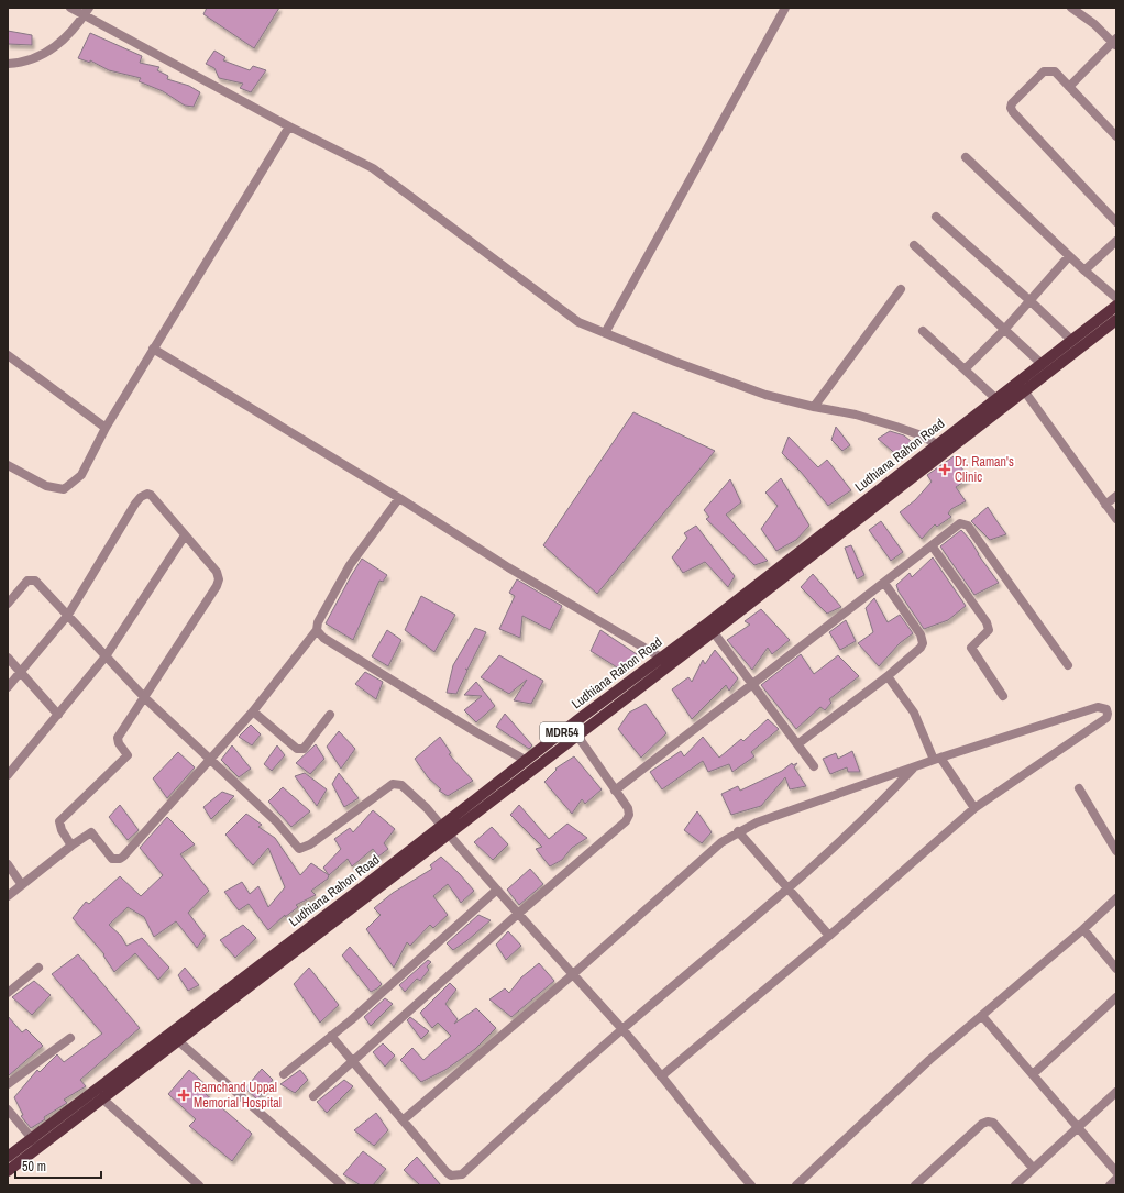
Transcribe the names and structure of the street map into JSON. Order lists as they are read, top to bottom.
{
  "streets": {
    "main road": ["Ludhiana Rahon Road", "MDR54"]
  },
  "places": {
    "health": ["Dr. Raman's Clinic", "Ramchand Uppal Memorial Hospital"]
  },
  "scale_bar": "50 m"
}
